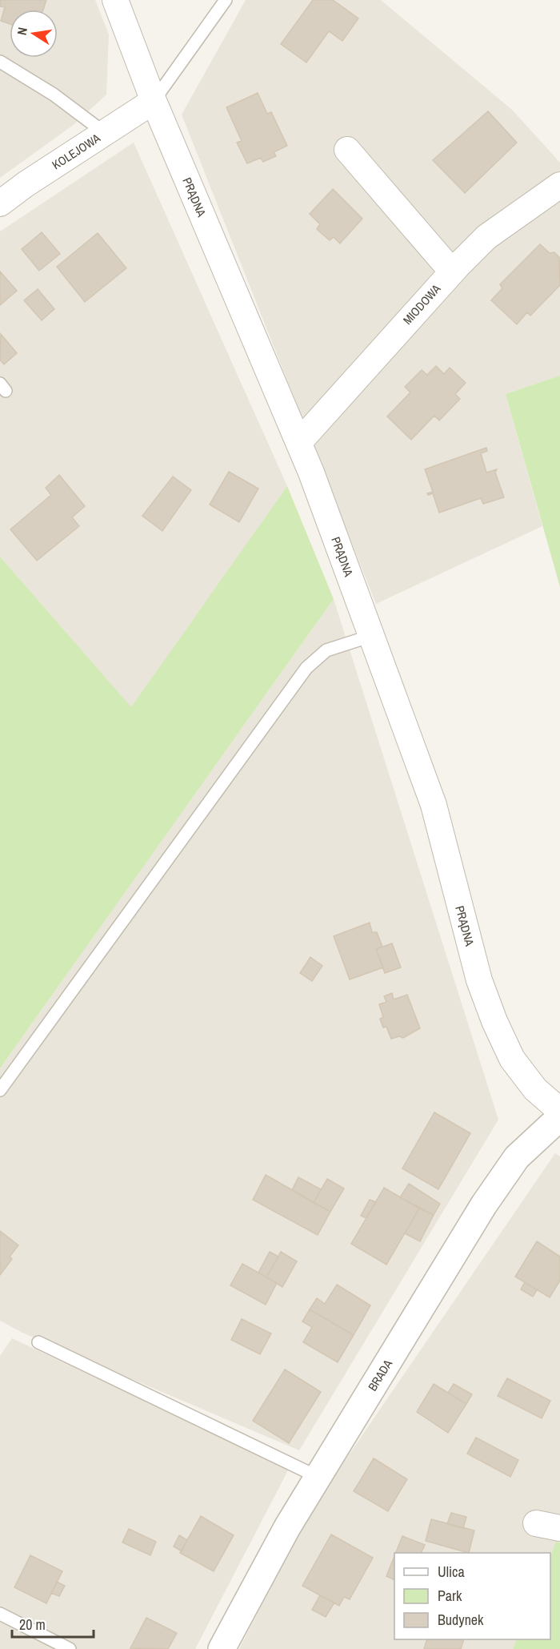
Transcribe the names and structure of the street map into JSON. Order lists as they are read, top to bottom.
{
  "streets": {
    "street": [
      "KOLEJOWA",
      "PRĄDNA",
      "MIODOWA",
      "BRADA"
    ]
  },
  "crossings": [
    ["KOLEJOWA", "PRĄDNA"],
    ["PRĄDNA", "MIODOWA"]
  ],
  "legend": ["Ulica", "Park", "Budynek"],
  "scale_bar": "20 m",
  "north": "left"
}
